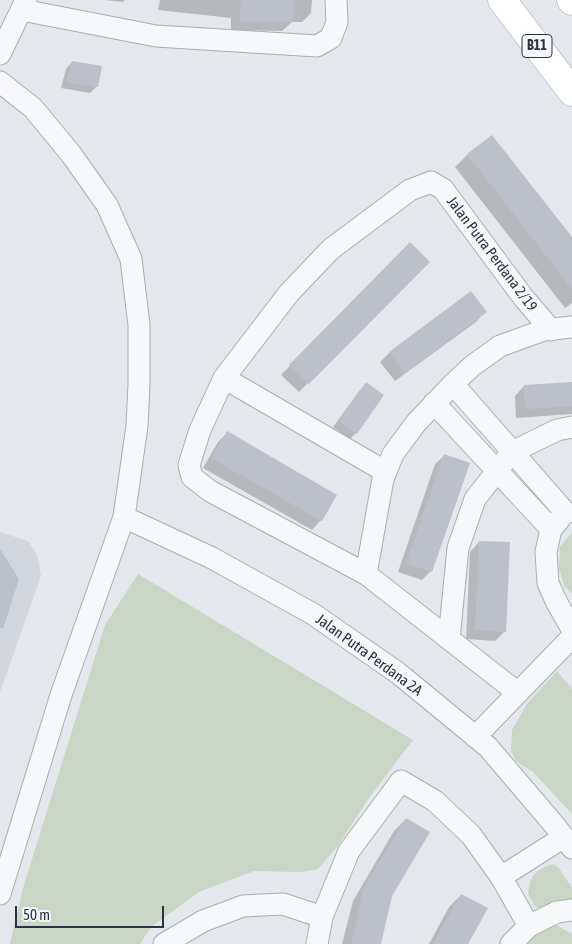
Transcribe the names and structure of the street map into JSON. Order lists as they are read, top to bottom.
{
  "streets": {
    "main road": ["B11"],
    "street": ["Jalan Putra Perdana 2/19", "Jalan Putra Perdana 2A"]
  },
  "scale_bar": "50 m"
}
